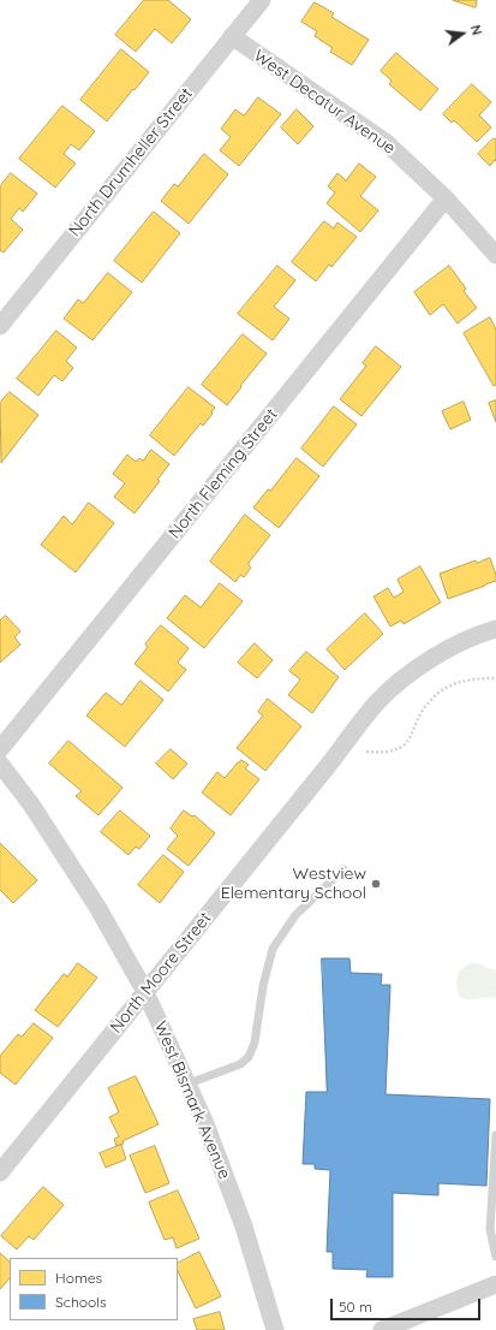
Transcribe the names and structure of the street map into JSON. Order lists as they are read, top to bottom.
{
  "streets": {
    "street": [
      "West Decatur Avenue",
      "North Drumheller Street",
      "North Fleming Street",
      "North Moore Street",
      "West Bismark Avenue"
    ]
  },
  "crossings": [
    ["West Decatur Avenue", "North Drumheller Street"],
    ["West Decatur Avenue", "North Fleming Street"],
    ["North Moore Street", "West Bismark Avenue"]
  ],
  "places": ["Westview Elementary School"],
  "legend": ["Homes", "Schools"],
  "scale_bar": "50 m",
  "north": "right"
}
